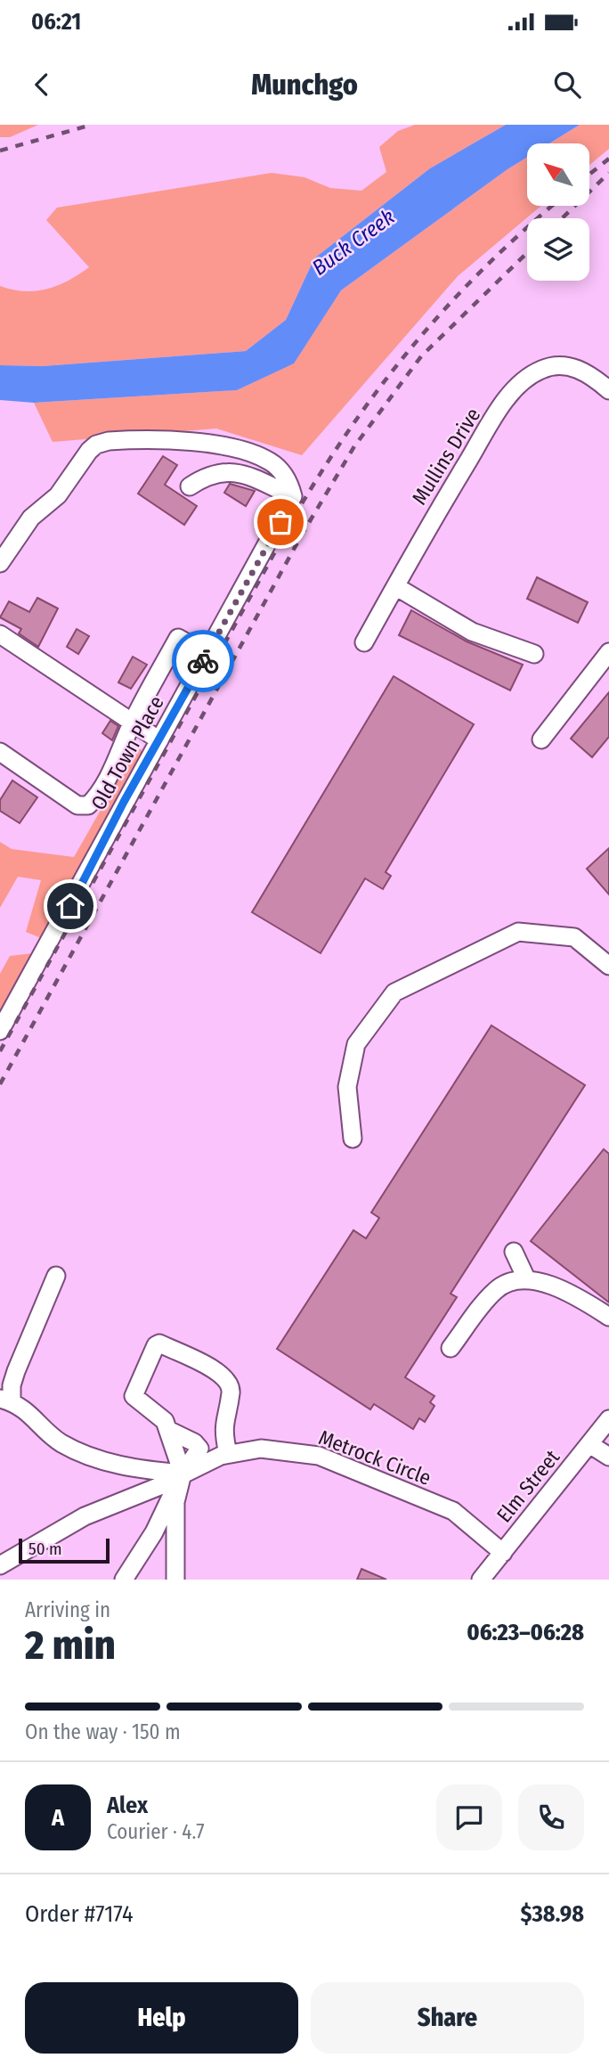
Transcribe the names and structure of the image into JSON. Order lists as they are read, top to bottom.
{
  "streets": {
    "street": [
      "Mullins Drive",
      "Old Town Place",
      "Metrock Circle",
      "Elm Street"
    ]
  },
  "crossings": [
    ["Metrock Circle", "Elm Street"]
  ],
  "water": ["Buck Creek"],
  "scale_bar": "50 m",
  "north": "top left",
  "page": {
    "status": "06:21",
    "header": "Munchgo",
    "scale": "50 m",
    "heading": ["2 min", "Arriving in", "06:23–06:28"],
    "panel": [
      "Alex",
      "Courier · 4.7",
      "Order #7174",
      "$38.98"
    ],
    "bar": "On the way · 150 m",
    "round": "A",
    "buttons": ["Help", "Share"]
  }
}
